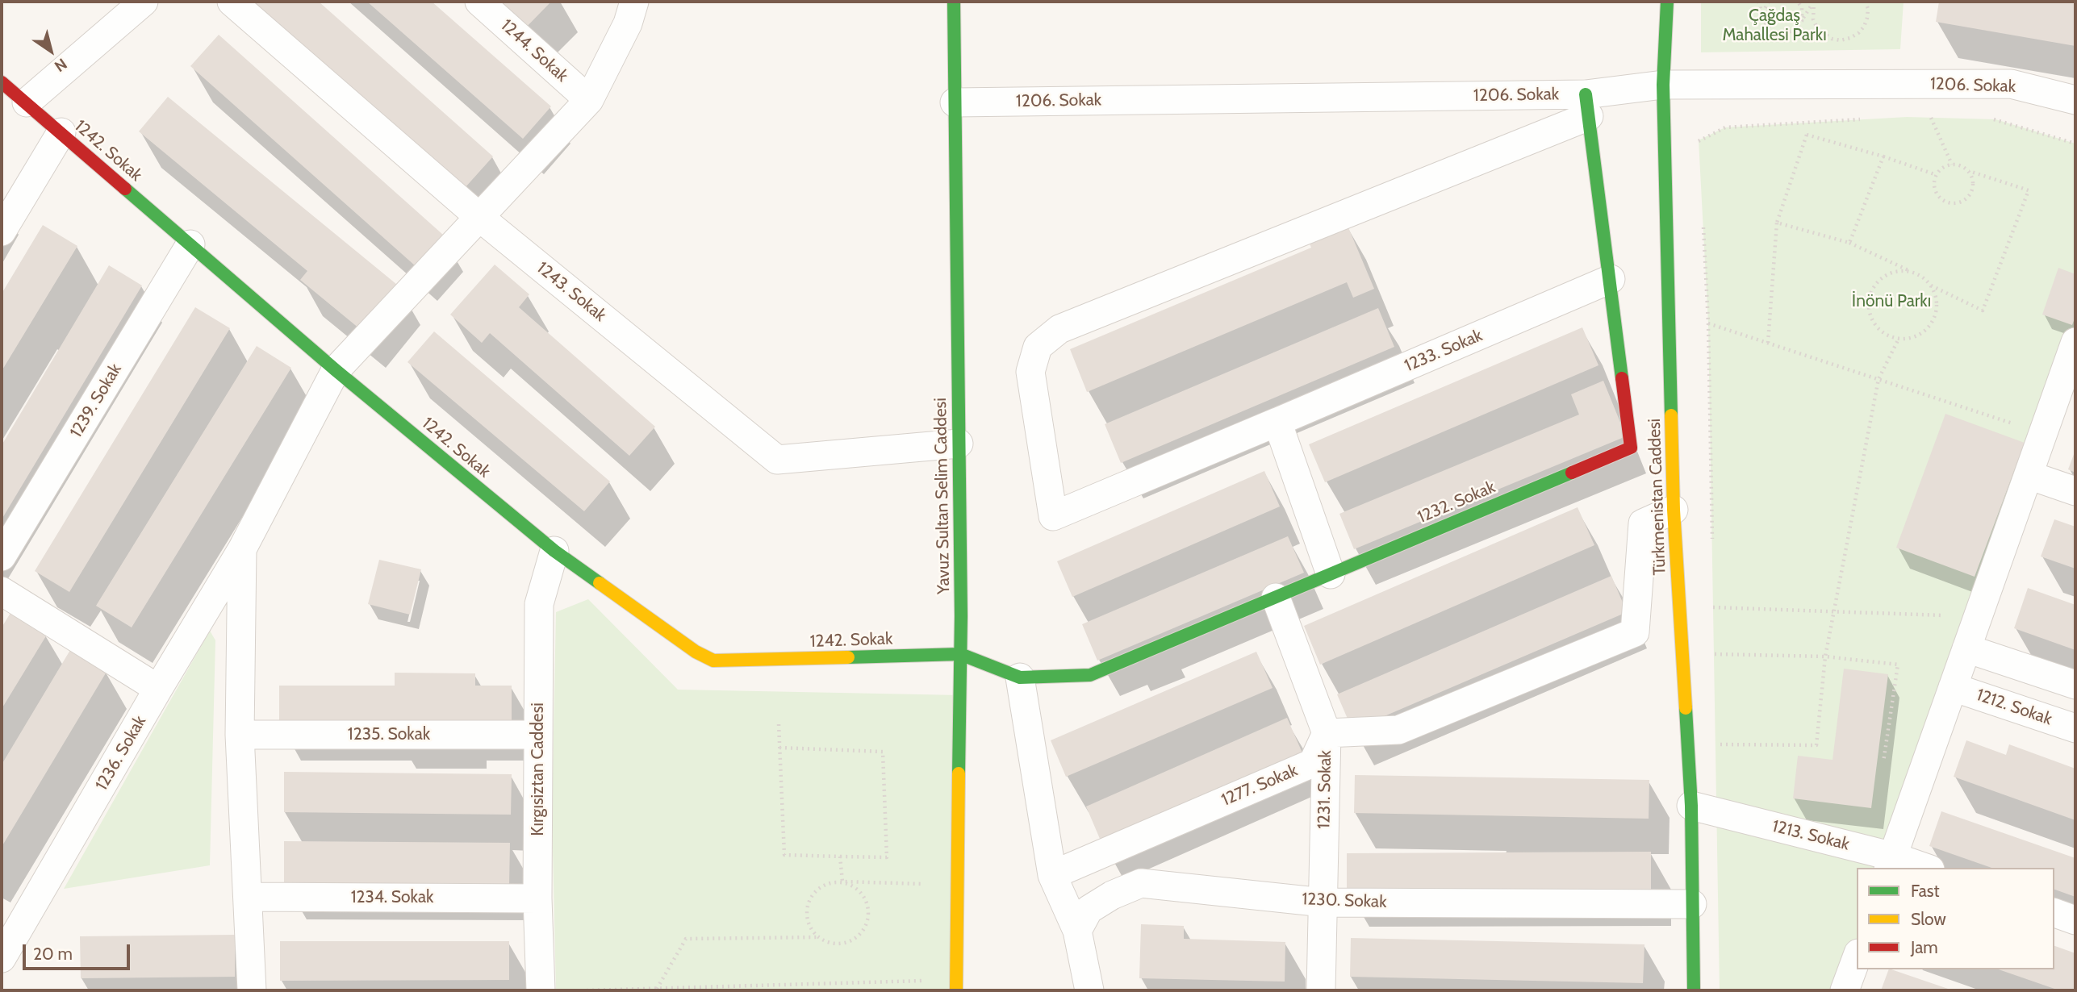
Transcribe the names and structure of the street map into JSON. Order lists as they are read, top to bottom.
{
  "streets": {
    "street": [
      "1244. Sokak",
      "1206. Sokak",
      "1242. Sokak",
      "1243. Sokak",
      "1233. Sokak",
      "1239. Sokak",
      "Yavuz Sultan Selim Caddesi",
      "Türkmenistan Caddesi",
      "1232. Sokak",
      "1212. Sokak",
      "1235. Sokak",
      "1236. Sokak",
      "Kırgısiztan Caddesi",
      "1277. Sokak",
      "1231. Sokak",
      "1213. Sokak",
      "1234. Sokak",
      "1230. Sokak"
    ]
  },
  "crossings": [
    ["1244. Sokak", "1236. Sokak"],
    ["1206. Sokak", "1233. Sokak"],
    ["1206. Sokak", "Yavuz Sultan Selim Caddesi"],
    ["1206. Sokak", "Türkmenistan Caddesi"],
    ["1206. Sokak", "1232. Sokak"],
    ["1242. Sokak", "1239. Sokak"],
    ["1242. Sokak", "Yavuz Sultan Selim Caddesi"],
    ["1242. Sokak", "1232. Sokak"],
    ["1242. Sokak", "1236. Sokak"],
    ["1242. Sokak", "Kırgısiztan Caddesi"],
    ["1243. Sokak", "Yavuz Sultan Selim Caddesi"],
    ["1243. Sokak", "1236. Sokak"],
    ["1233. Sokak", "1232. Sokak"],
    ["Yavuz Sultan Selim Caddesi", "1232. Sokak"],
    ["Türkmenistan Caddesi", "1213. Sokak"],
    ["Türkmenistan Caddesi", "1230. Sokak"],
    ["1232. Sokak", "1231. Sokak"],
    ["1235. Sokak", "1236. Sokak"],
    ["1235. Sokak", "Kırgısiztan Caddesi"],
    ["1236. Sokak", "1234. Sokak"],
    ["Kırgısiztan Caddesi", "1234. Sokak"],
    ["1277. Sokak", "1231. Sokak"],
    ["1231. Sokak", "1230. Sokak"]
  ],
  "parks": ["Çağdaş Mahallesi Parkı", "İnönü Parkı"],
  "legend": ["Fast", "Slow", "Jam"],
  "scale_bar": "20 m",
  "north": "bottom right"
}
